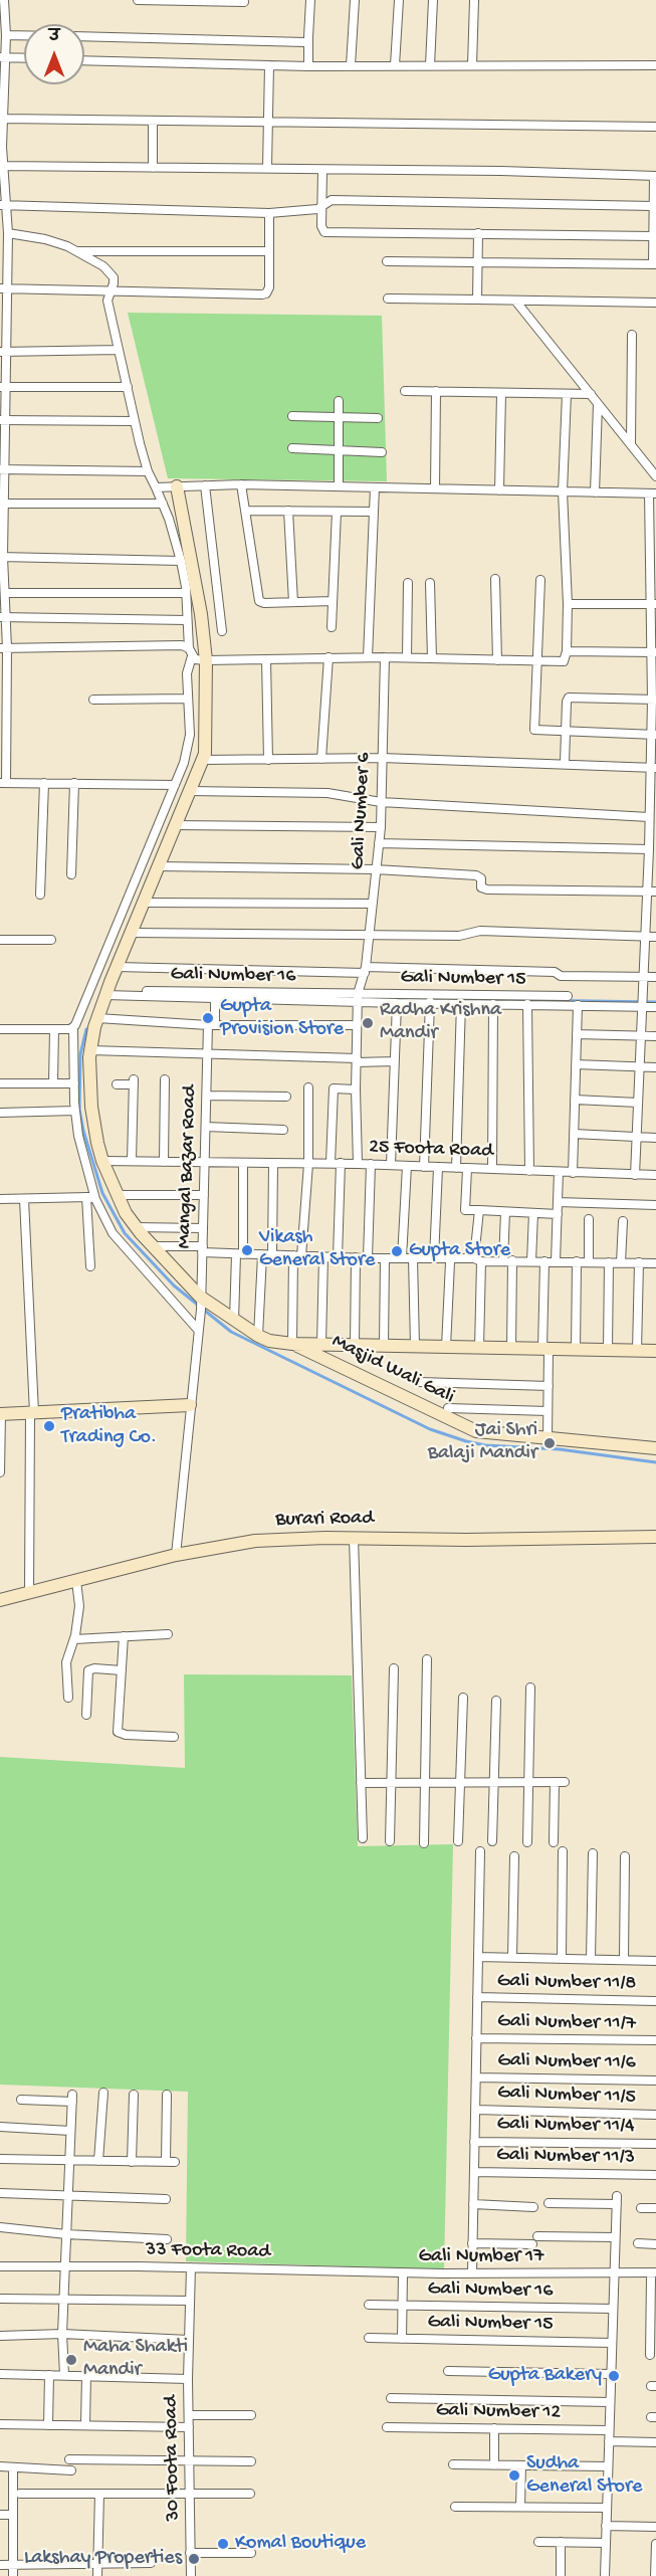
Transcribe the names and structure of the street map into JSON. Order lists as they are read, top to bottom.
{
  "streets": {
    "street": [
      "Gali Number 6",
      "Gali Number 16",
      "Gali Number 15",
      "25 Foota Road",
      "Mangal Bazar Road",
      "Masjid Wali Gali",
      "Burari Road",
      "Gali Number 11/8",
      "Gali Number 11/7",
      "Gali Number 11/6",
      "Gali Number 11/5",
      "Gali Number 11/4",
      "Gali Number 11/3",
      "33 Foota Road",
      "Gali Number 17",
      "Gali Number 12",
      "30 Foota Road"
    ]
  },
  "crossings": [
    ["Gali Number 6", "Gali Number 16"],
    ["Gali Number 6", "Gali Number 15"],
    ["Gali Number 6", "25 Foota Road"],
    ["Gali Number 16", "Gali Number 15"],
    ["25 Foota Road", "Mangal Bazar Road"],
    ["Mangal Bazar Road", "Burari Road"],
    ["33 Foota Road", "Gali Number 17"],
    ["33 Foota Road", "30 Foota Road"]
  ],
  "places": [
    "Gupta Provision Store",
    "Radha Krishna Mandir",
    "Vikash General Store",
    "Gupta Store",
    "Pratibha Trading Co.",
    "Jai Shri Balaji Mandir",
    "Maha Shakti Mandir",
    "Gupta Bakery",
    "Sudha General Store",
    "Komal Boutique",
    "Lakshay Properties"
  ],
  "north": "top"
}
